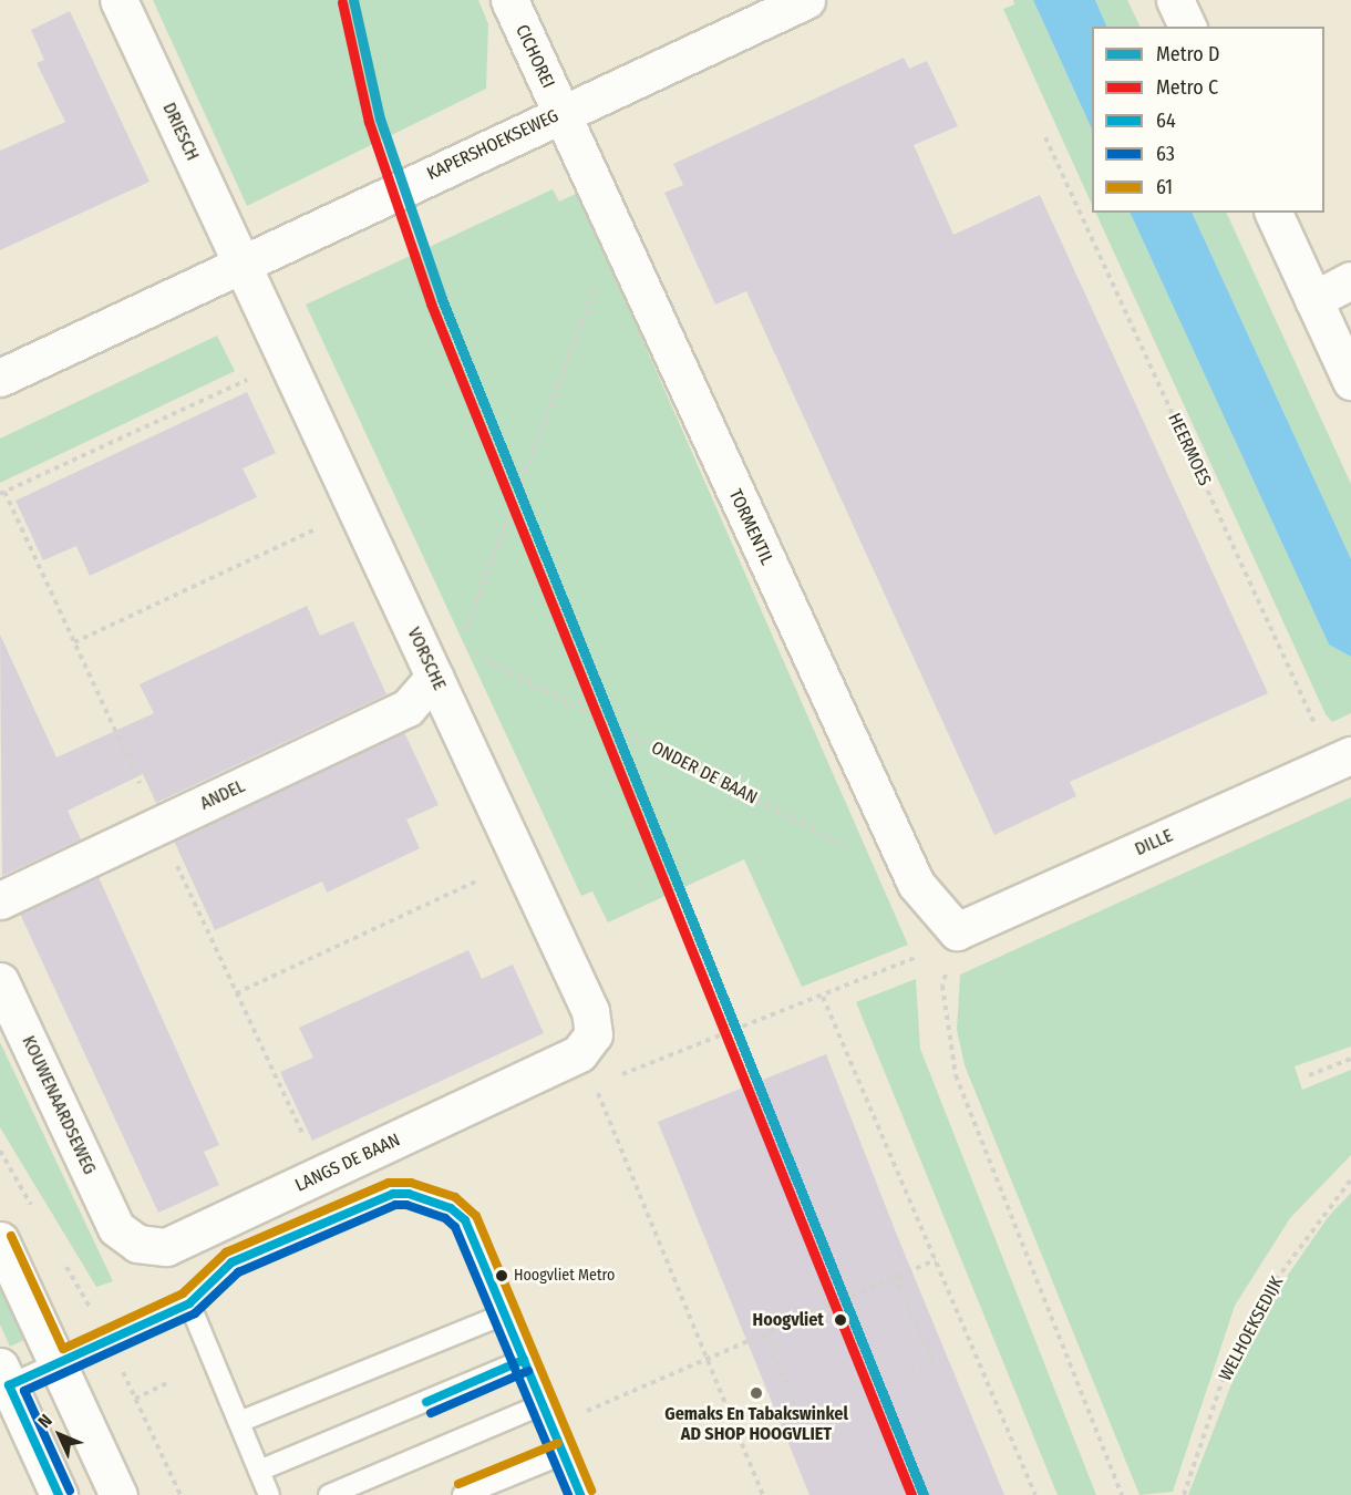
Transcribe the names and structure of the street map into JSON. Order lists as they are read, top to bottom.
{
  "streets": {
    "street": [
      "CICHOREI",
      "DRIESCH",
      "KAPERSHOEKSEWEG",
      "TORMENTIL",
      "VORSCHE",
      "ANDEL",
      "DILLE",
      "KOUWENAARDSEWEG",
      "LANGS DE BAAN"
    ],
    "path": ["HEERMOES", "ONDER DE BAAN", "WELHOEKSEDIJK"]
  },
  "crossings": [
    ["CICHOREI", "KAPERSHOEKSEWEG"],
    ["CICHOREI", "TORMENTIL"],
    ["DRIESCH", "KAPERSHOEKSEWEG"],
    ["DRIESCH", "VORSCHE"],
    ["KAPERSHOEKSEWEG", "TORMENTIL"],
    ["KAPERSHOEKSEWEG", "VORSCHE"],
    ["HEERMOES", "DILLE"],
    ["TORMENTIL", "ONDER DE BAAN"],
    ["TORMENTIL", "DILLE"],
    ["VORSCHE", "ANDEL"],
    ["VORSCHE", "LANGS DE BAAN"],
    ["KOUWENAARDSEWEG", "LANGS DE BAAN"]
  ],
  "places": ["Hoogvliet Metro", "Hoogvliet", "Gemaks En Tabakswinkel AD SHOP HOOGVLIET"],
  "lines": [
    "metro line D",
    "metro line C",
    "transit line 61",
    "transit line 64",
    "transit line 63"
  ],
  "legend": [
    "Metro D",
    "Metro C",
    "64",
    "63",
    "61"
  ],
  "north": "top left"
}
